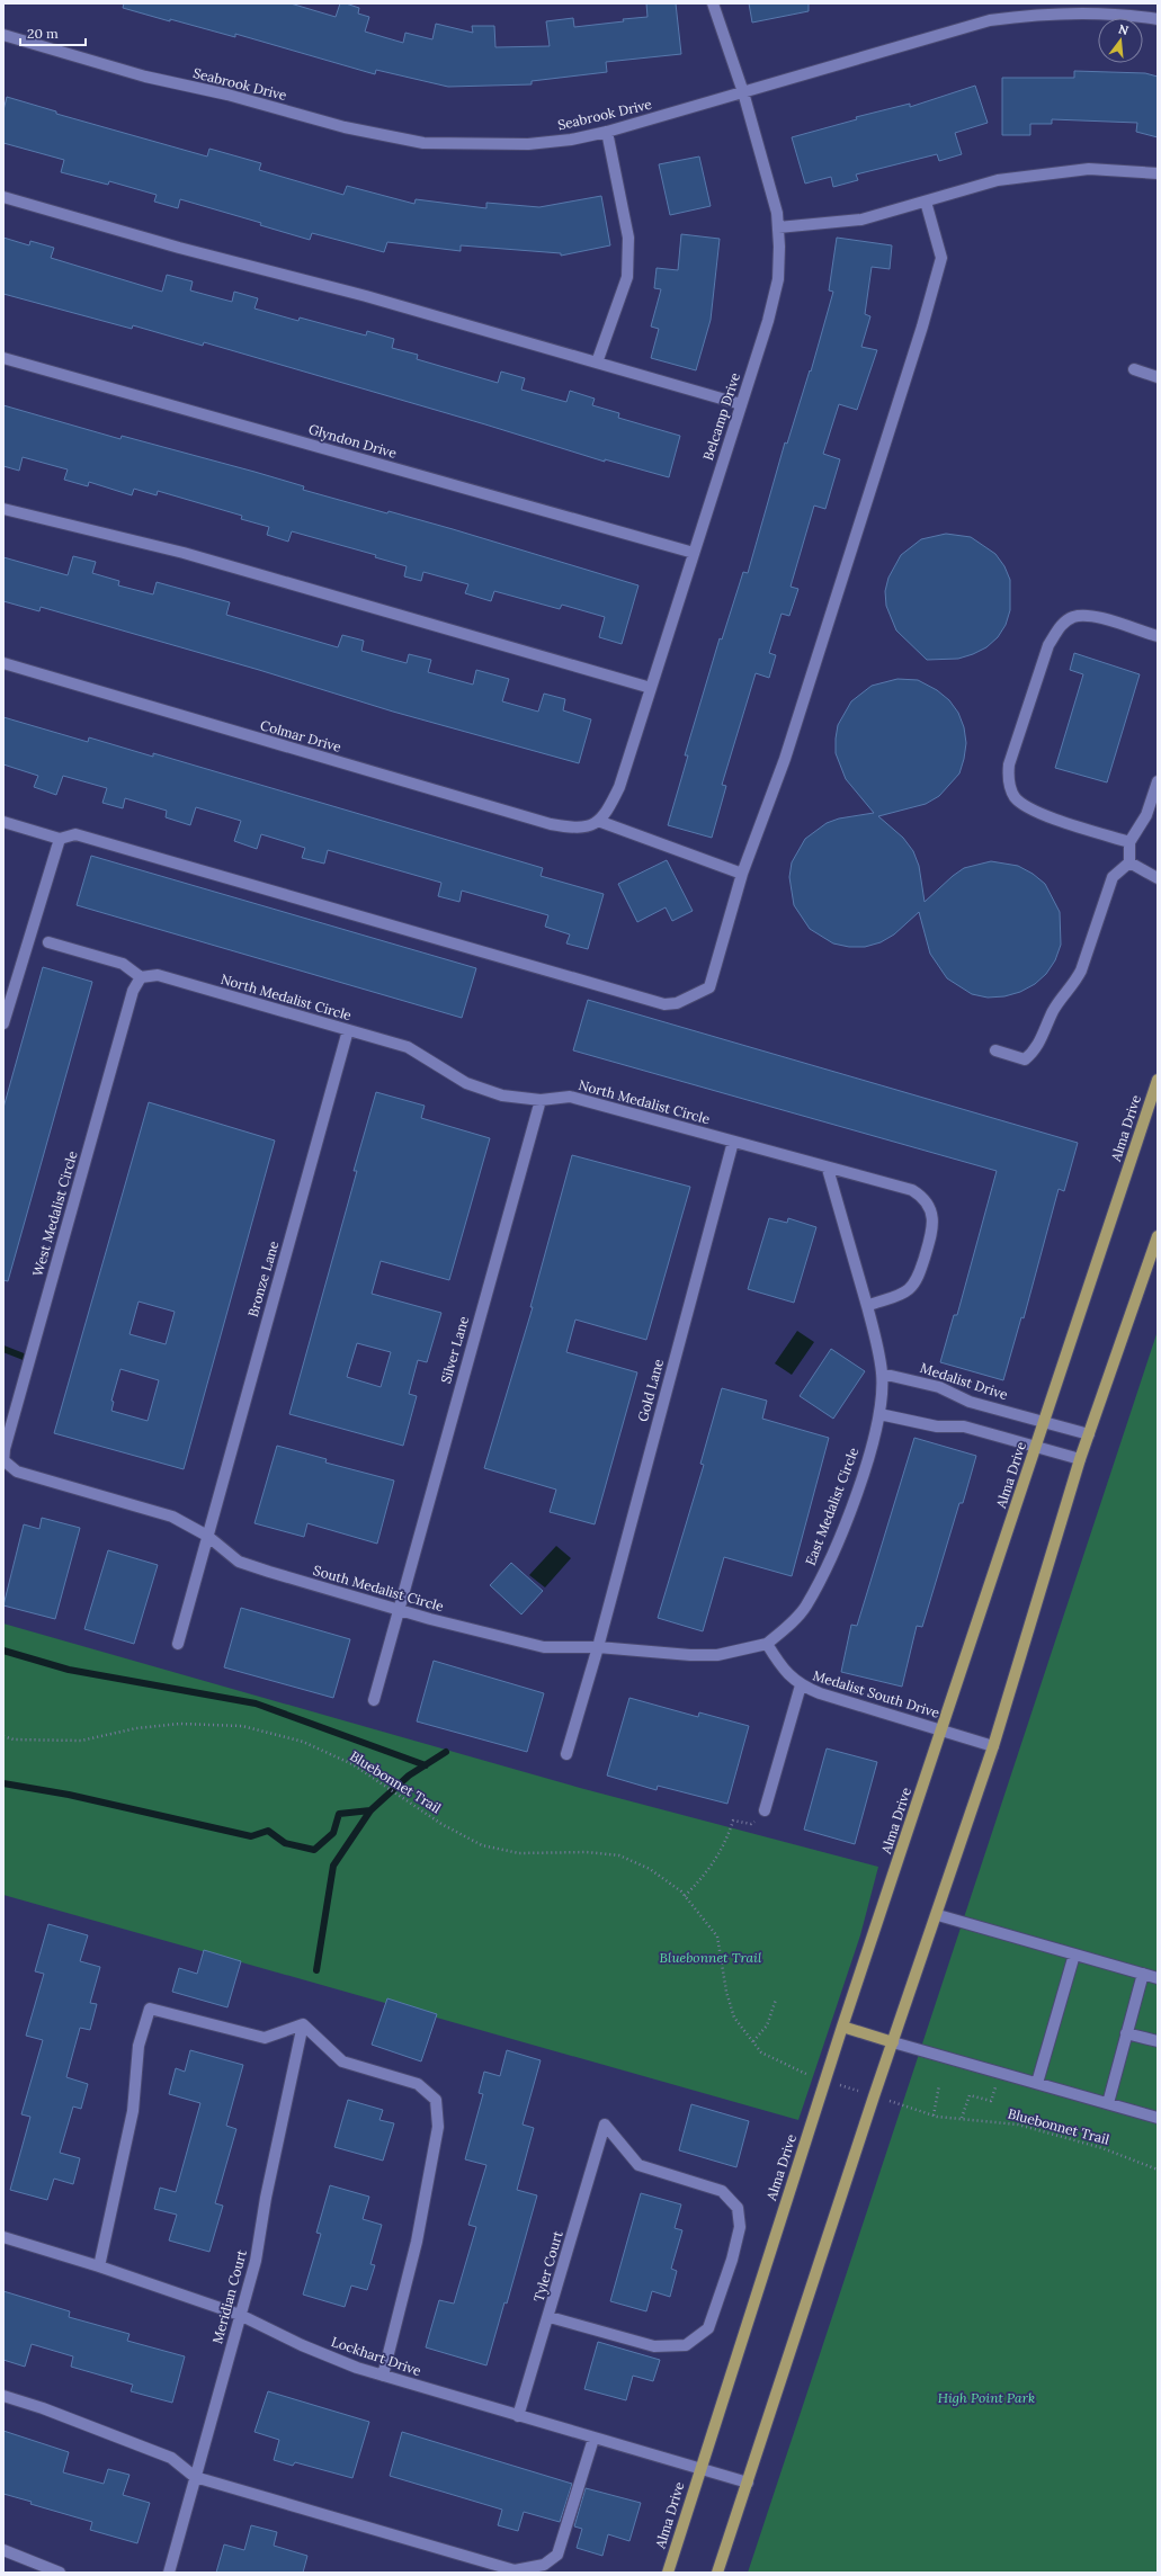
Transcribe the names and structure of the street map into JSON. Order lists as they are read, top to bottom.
{
  "streets": {
    "main road": ["Alma Drive"],
    "street": [
      "Seabrook Drive",
      "Belcamp Drive",
      "Glyndon Drive",
      "Colmar Drive",
      "North Medalist Circle",
      "West Medalist Circle",
      "Bronze Lane",
      "Silver Lane",
      "Medalist Drive",
      "Gold Lane",
      "East Medalist Circle",
      "South Medalist Circle",
      "Medalist South Drive",
      "Tyler Court",
      "Meridian Court",
      "Lockhart Drive"
    ],
    "path": ["Bluebonnet Trail"]
  },
  "crossings": [
    ["Seabrook Drive", "Belcamp Drive"],
    ["Belcamp Drive", "Glyndon Drive"],
    ["Belcamp Drive", "Colmar Drive"],
    ["North Medalist Circle", "West Medalist Circle"],
    ["North Medalist Circle", "Bronze Lane"],
    ["North Medalist Circle", "Silver Lane"],
    ["North Medalist Circle", "Gold Lane"],
    ["North Medalist Circle", "East Medalist Circle"],
    ["Alma Drive", "Medalist Drive"],
    ["Alma Drive", "Medalist South Drive"],
    ["Alma Drive", "Bluebonnet Trail"],
    ["Alma Drive", "Lockhart Drive"],
    ["West Medalist Circle", "South Medalist Circle"],
    ["Bronze Lane", "South Medalist Circle"],
    ["Silver Lane", "South Medalist Circle"],
    ["Medalist Drive", "East Medalist Circle"],
    ["Gold Lane", "South Medalist Circle"],
    ["East Medalist Circle", "South Medalist Circle"],
    ["East Medalist Circle", "Medalist South Drive"],
    ["South Medalist Circle", "Medalist South Drive"],
    ["Tyler Court", "Lockhart Drive"],
    ["Meridian Court", "Lockhart Drive"]
  ],
  "parks": ["Bluebonnet Trail", "High Point Park"],
  "scale_bar": "20 m",
  "north": "top"
}
